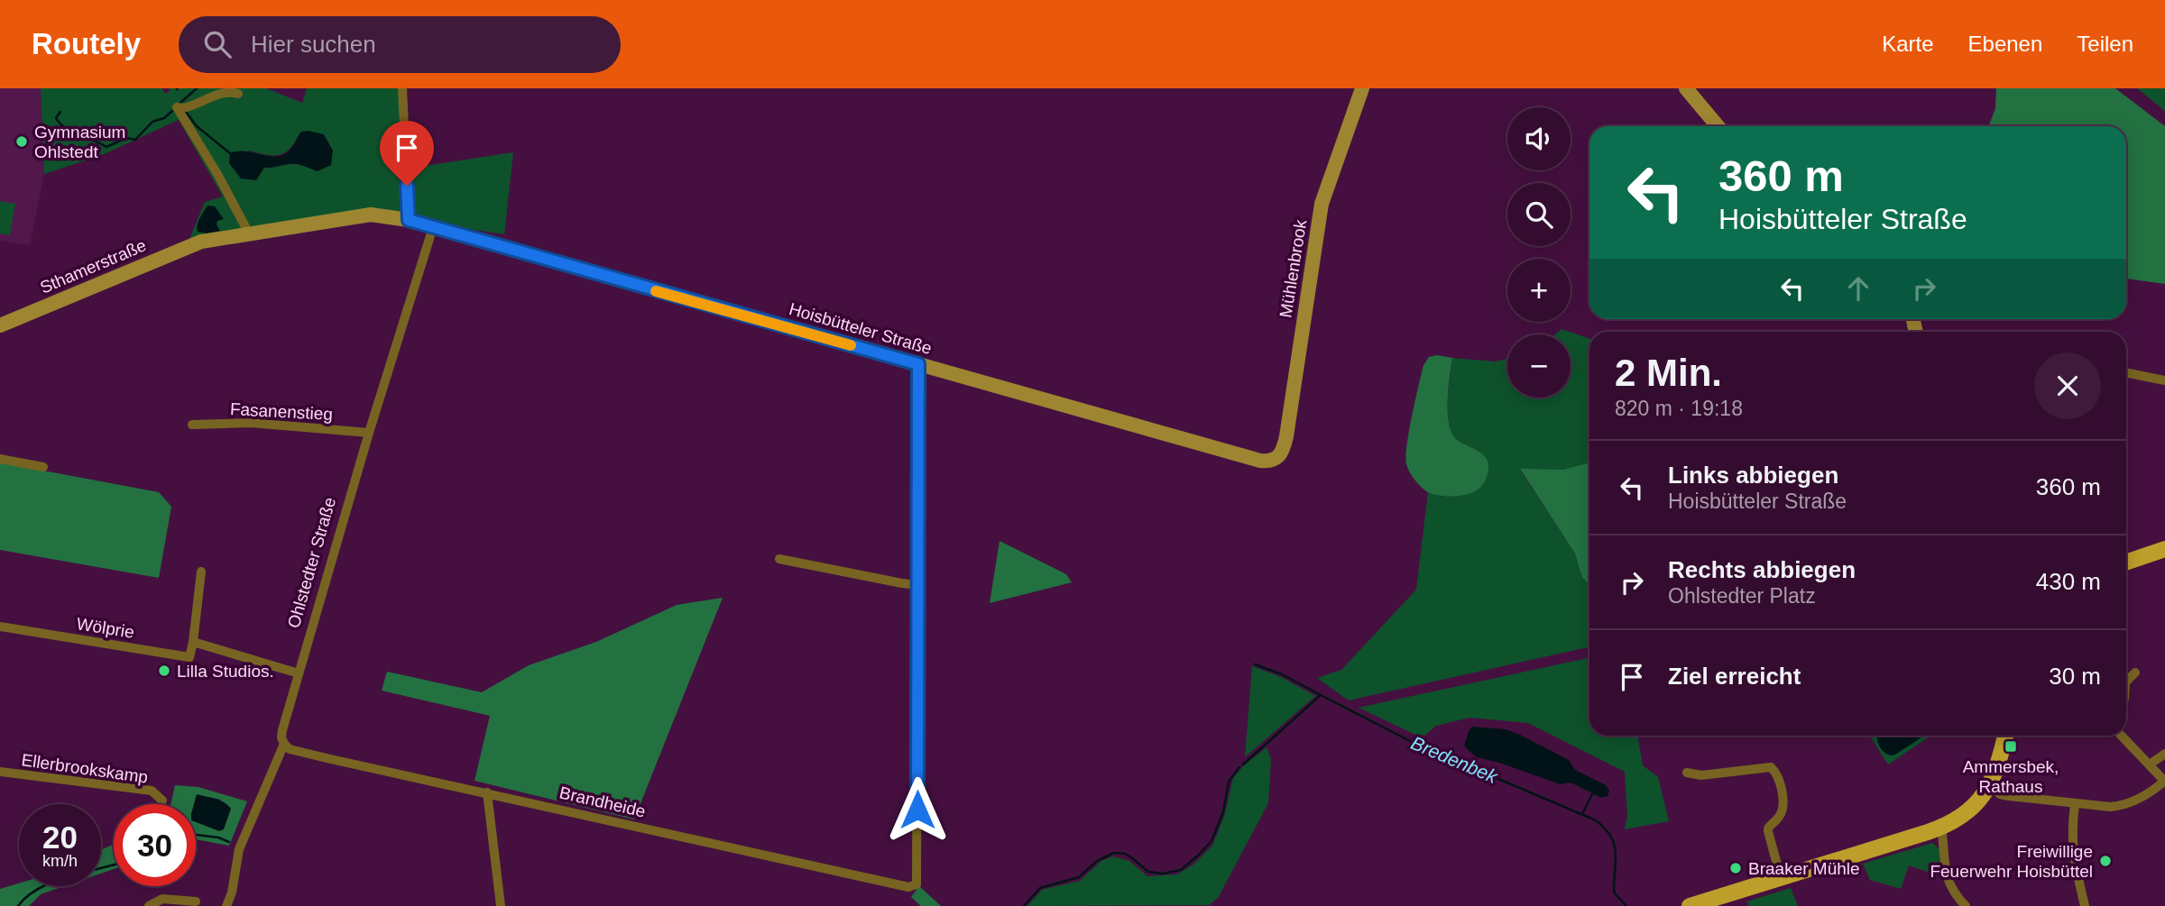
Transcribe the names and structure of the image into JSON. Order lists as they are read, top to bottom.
{
  "streets": {
    "street": [
      "Sthamerstraße",
      "Mühlenbrook",
      "Hoisbütteler Straße",
      "Fasanenstieg",
      "Ohlstedter Straße",
      "Wölprie",
      "Ellerbrookskamp",
      "Brandheide"
    ]
  },
  "crossings": [
    ["Sthamerstraße", "Hoisbütteler Straße"],
    ["Mühlenbrook", "Hoisbütteler Straße"],
    ["Hoisbütteler Straße", "Ohlstedter Straße"],
    ["Fasanenstieg", "Ohlstedter Straße"],
    ["Ohlstedter Straße", "Brandheide"]
  ],
  "water": ["Bredenbek"],
  "places": {
    "other": [
      "Gymnasium Ohlstedt",
      "Lilla Studios.",
      "Freiwillige Feuerwehr Hoisbüttel",
      "Braaker Mühle"
    ],
    "transit": ["Ammersbek, Rathaus"]
  },
  "page": {
    "header": "Routely",
    "search": "Hier suchen",
    "nav": ["Karte", "Ebenen", "Teilen"],
    "map_buttons": ["+", "−"],
    "turn": ["360 m", "Hoisbütteler Straße"],
    "heading": ["2 Min.", "820 m · 19:18"],
    "list": [
      {
        "name": "Links abbiegen",
        "note": "Hoisbütteler Straße",
        "value": "360 m"
      },
      {
        "name": "Rechts abbiegen",
        "note": "Ohlstedter Platz",
        "value": "430 m"
      },
      {
        "name": "Ziel erreicht",
        "value": "30 m"
      }
    ],
    "speed": "20 km/h",
    "limit": "30"
  }
}
